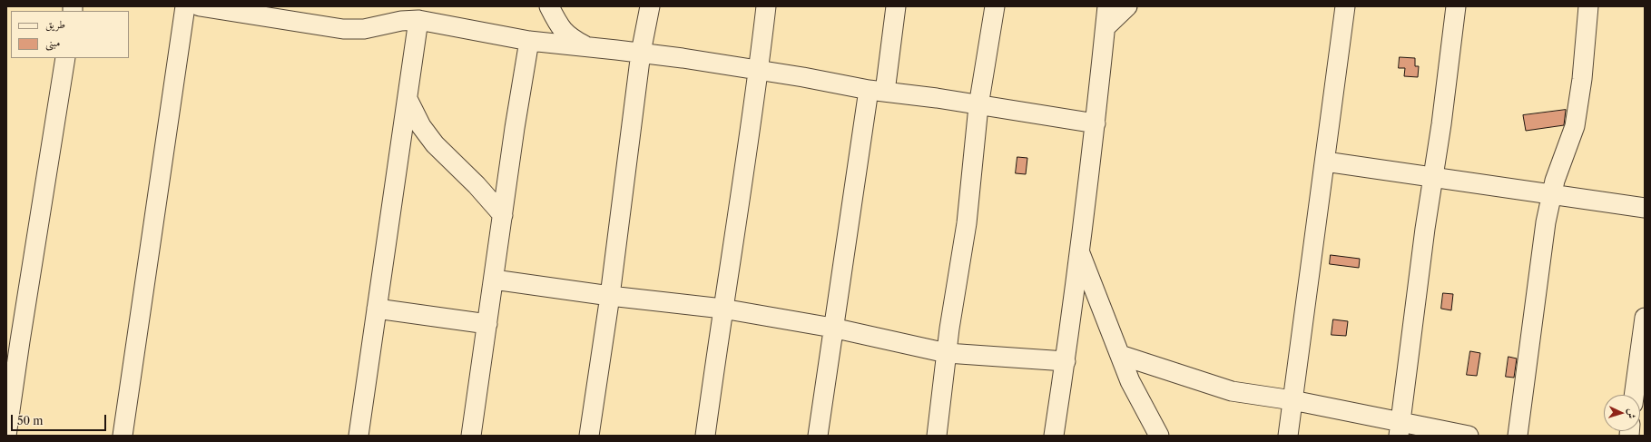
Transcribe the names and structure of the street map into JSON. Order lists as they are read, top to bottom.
{
  "legend": ["طريق", "مبنى"],
  "scale_bar": "50 m",
  "north": "right"
}
